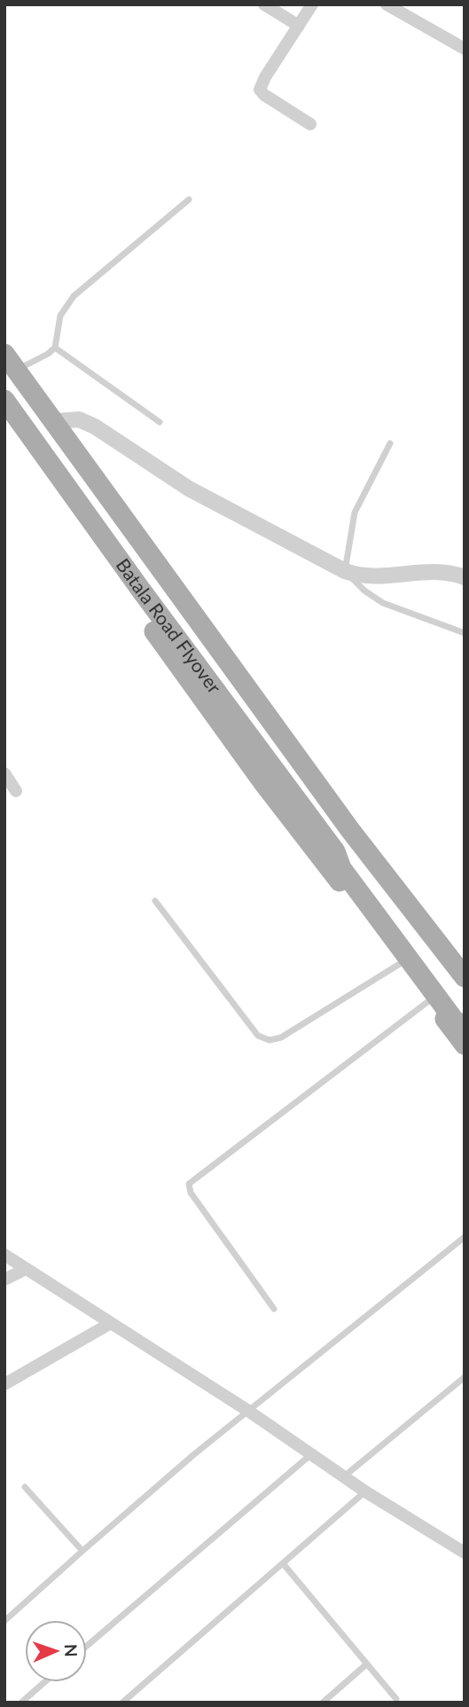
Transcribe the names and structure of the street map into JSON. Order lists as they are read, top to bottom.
{
  "streets": {
    "main road": ["Batala Road Flyover"]
  },
  "north": "right"
}
